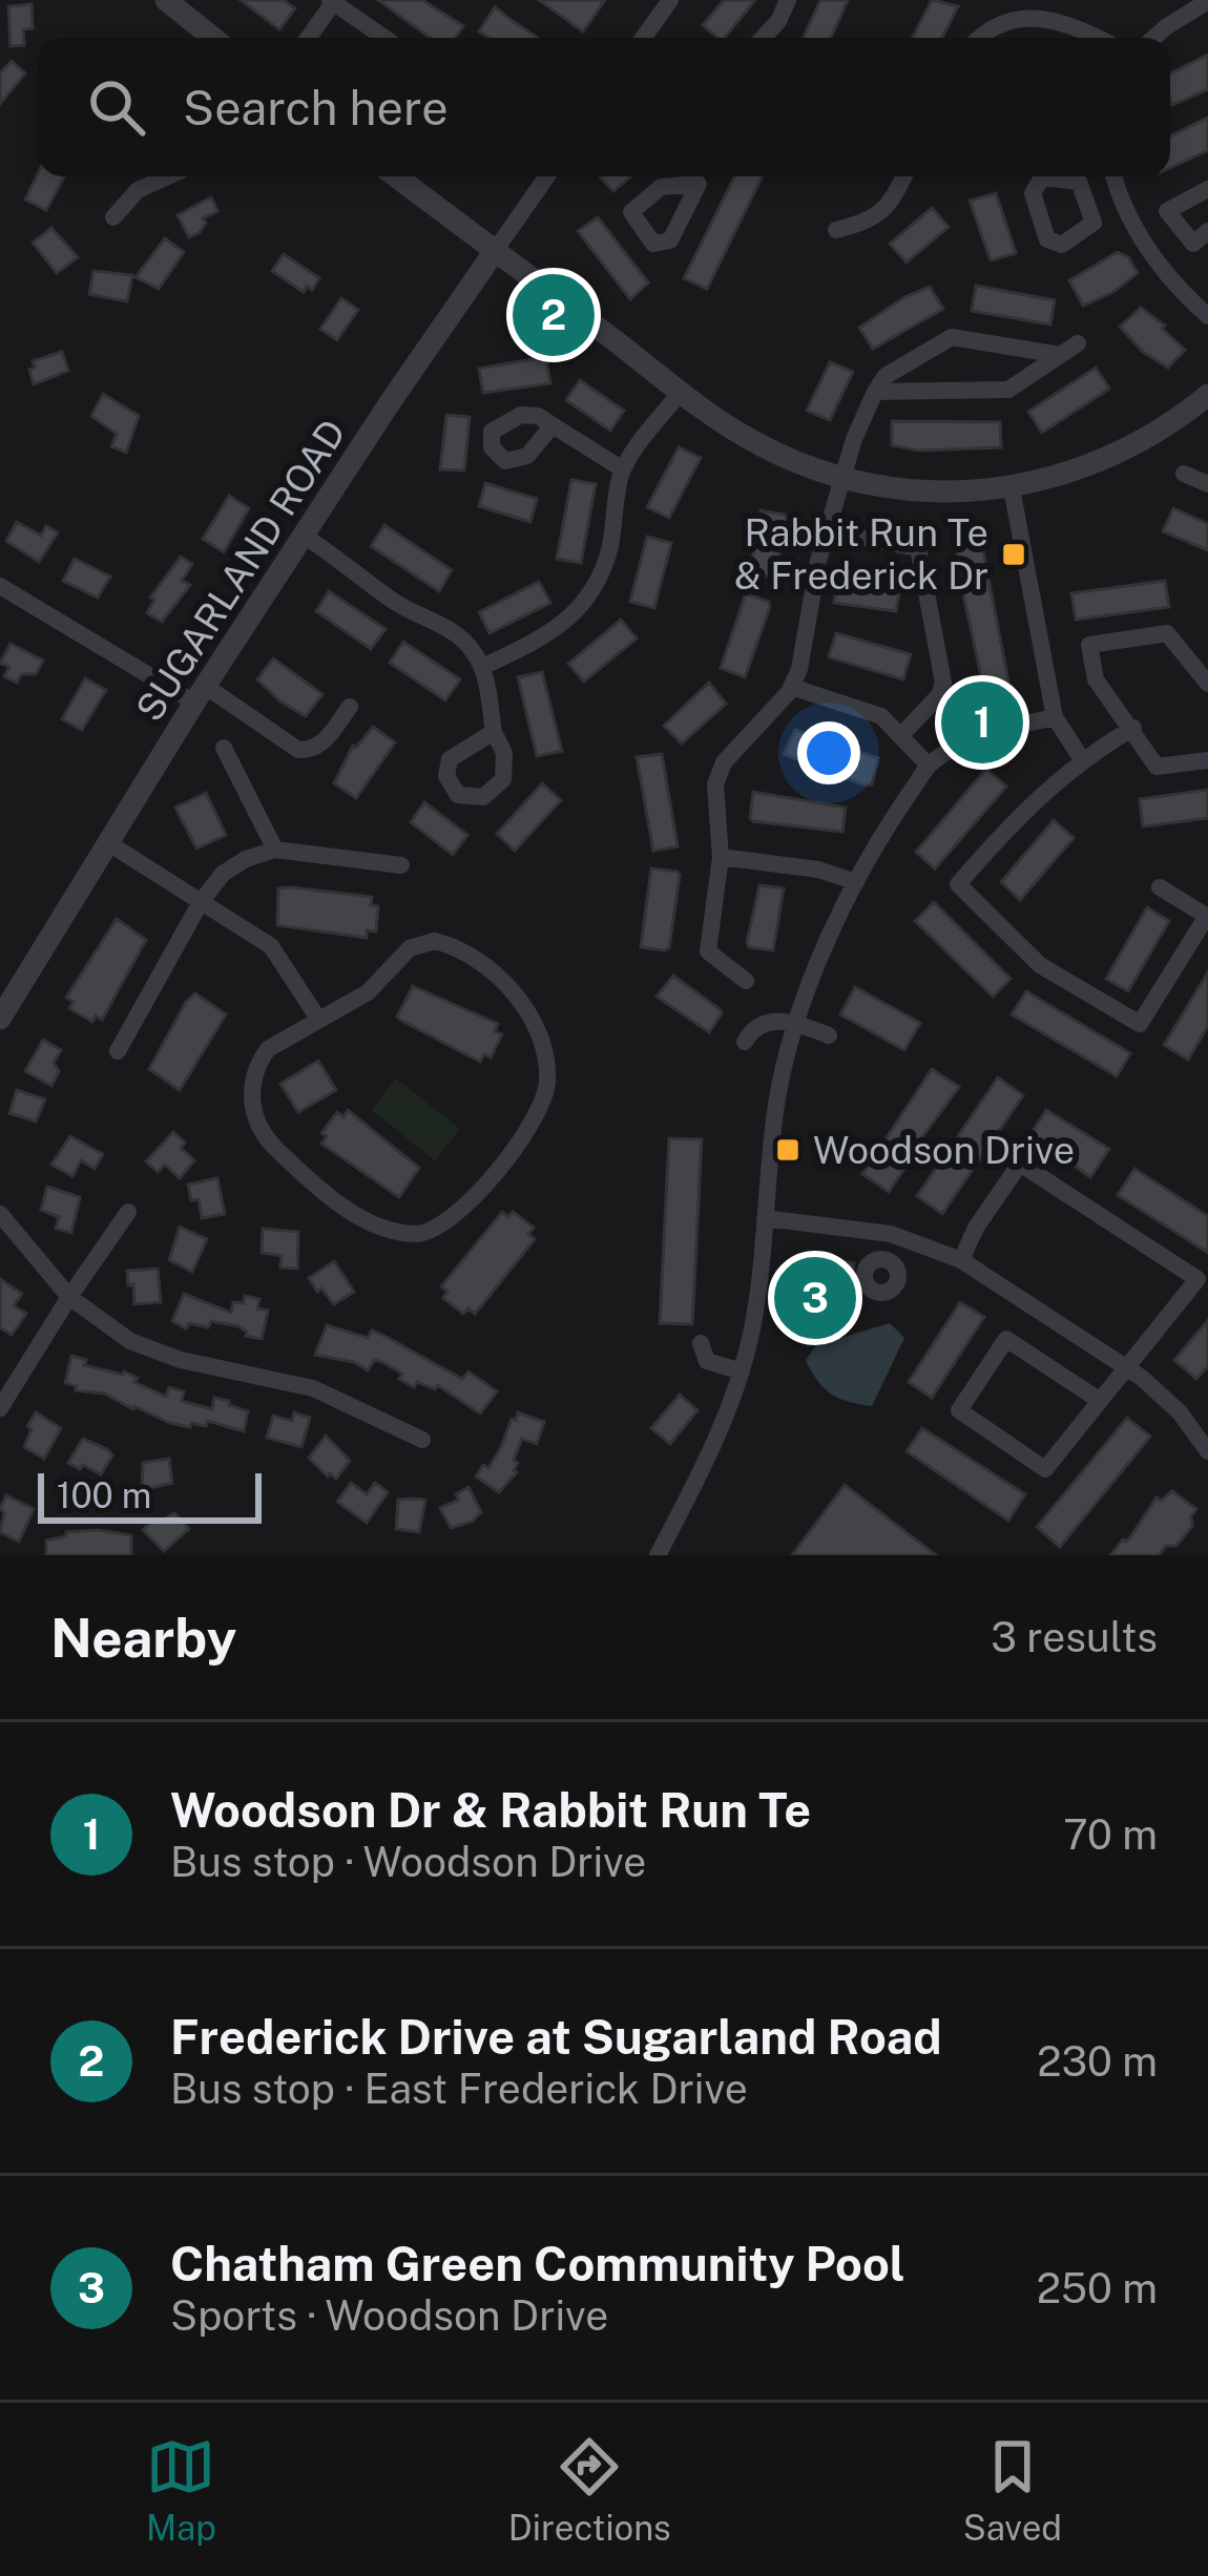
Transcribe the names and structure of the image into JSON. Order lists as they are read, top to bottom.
{
  "streets": {
    "street": ["SUGARLAND ROAD"]
  },
  "places": {
    "transit": ["Rabbit Run Te & Frederick Dr", "Woodson Drive"]
  },
  "scale_bar": "100 m",
  "page": {
    "search": "Search here",
    "pins": ["2", "1", "3"],
    "scale": "100 m",
    "heading": ["Nearby", "3 results"],
    "list": [
      {
        "mark": "1",
        "name": "Woodson Dr & Rabbit Run Te",
        "note": "Bus stop · Woodson Drive",
        "value": "70 m"
      },
      {
        "mark": "2",
        "name": "Frederick Drive at Sugarland Road",
        "note": "Bus stop · East Frederick Drive",
        "value": "230 m"
      },
      {
        "mark": "3",
        "name": "Chatham Green Community Pool",
        "note": "Sports · Woodson Drive",
        "value": "250 m"
      }
    ],
    "nav": ["Map", "Directions", "Saved"]
  }
}
